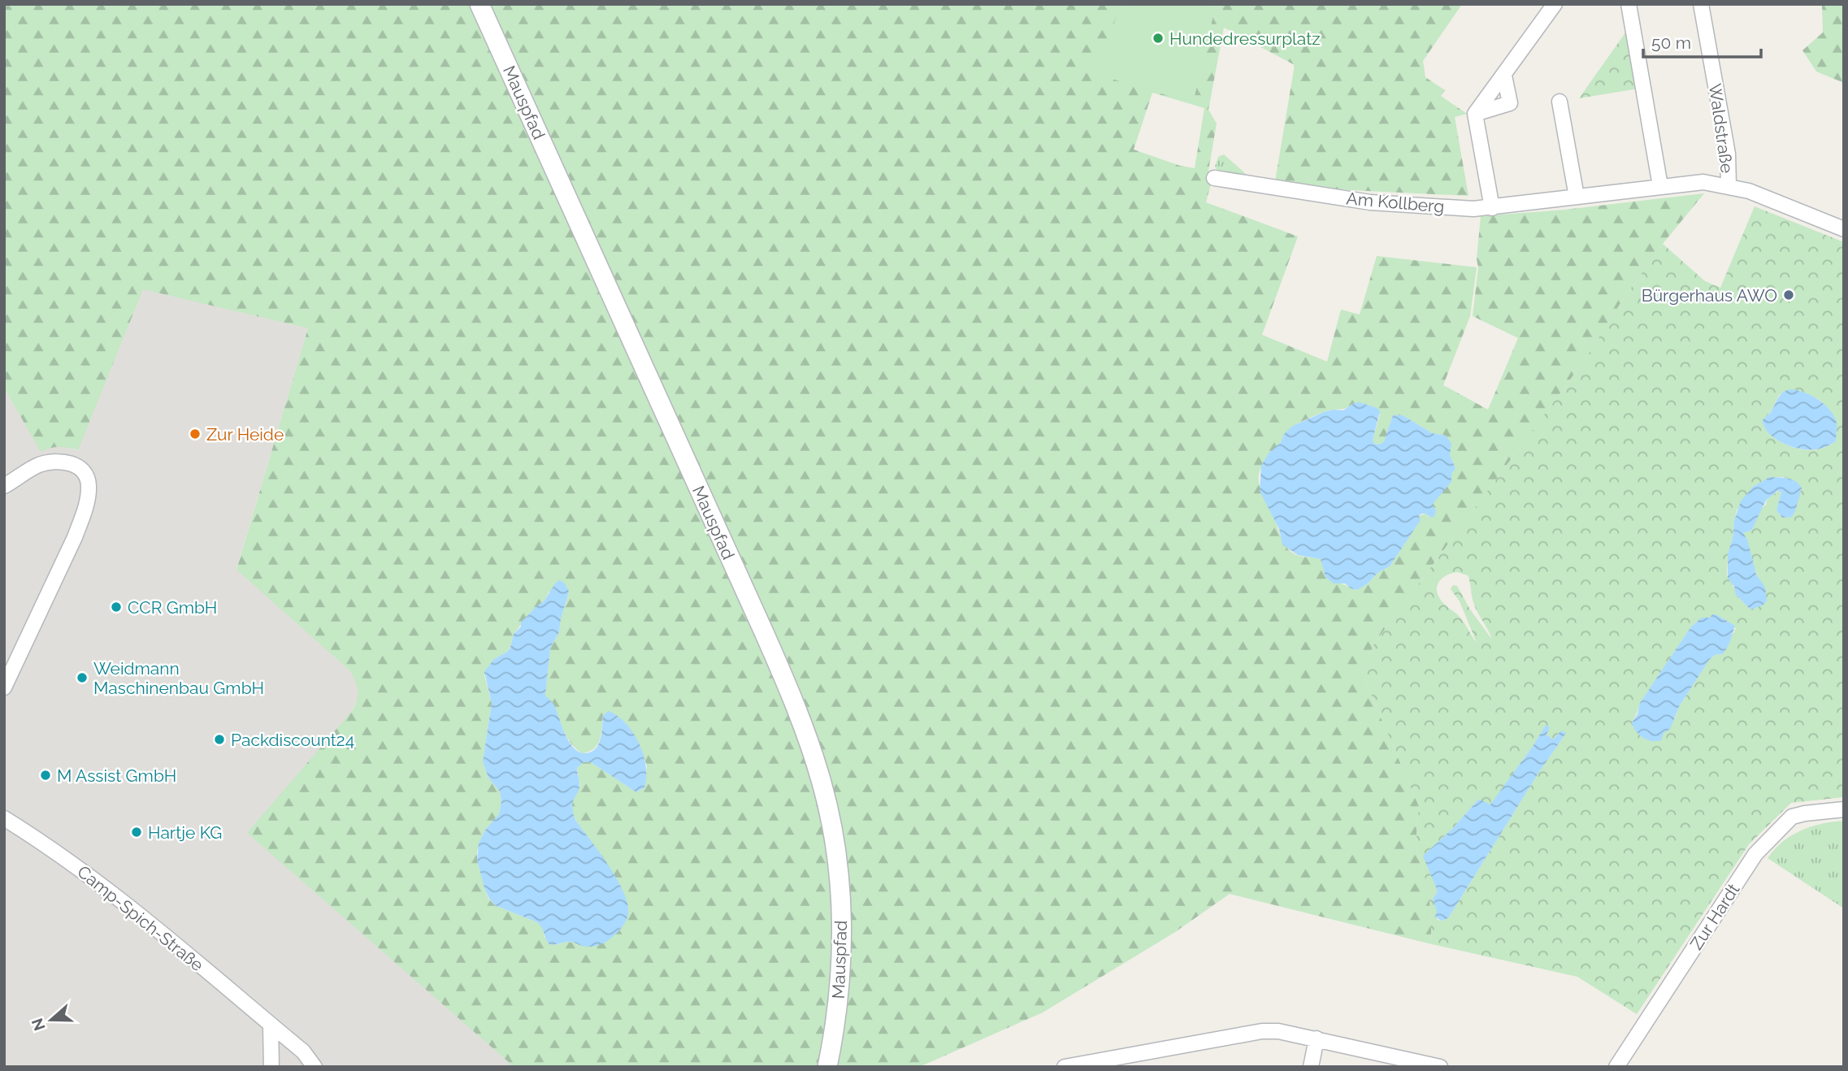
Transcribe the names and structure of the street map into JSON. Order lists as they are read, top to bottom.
{
  "streets": {
    "street": [
      "Mauspfad",
      "Waldstraße",
      "Am Kollberg",
      "Zur Hardt",
      "Camp-Spich-Straße"
    ]
  },
  "crossings": [
    ["Waldstraße", "Am Kollberg"]
  ],
  "places": [
    "Hundedressurplatz",
    "Bürgerhaus AWO",
    "Zur Heide",
    "CCR GmbH",
    "Weidmann Maschinenbau GmbH",
    "Packdiscount24",
    "M Assist GmbH",
    "Hartje KG"
  ],
  "scale_bar": "50 m",
  "north": "left"
}
